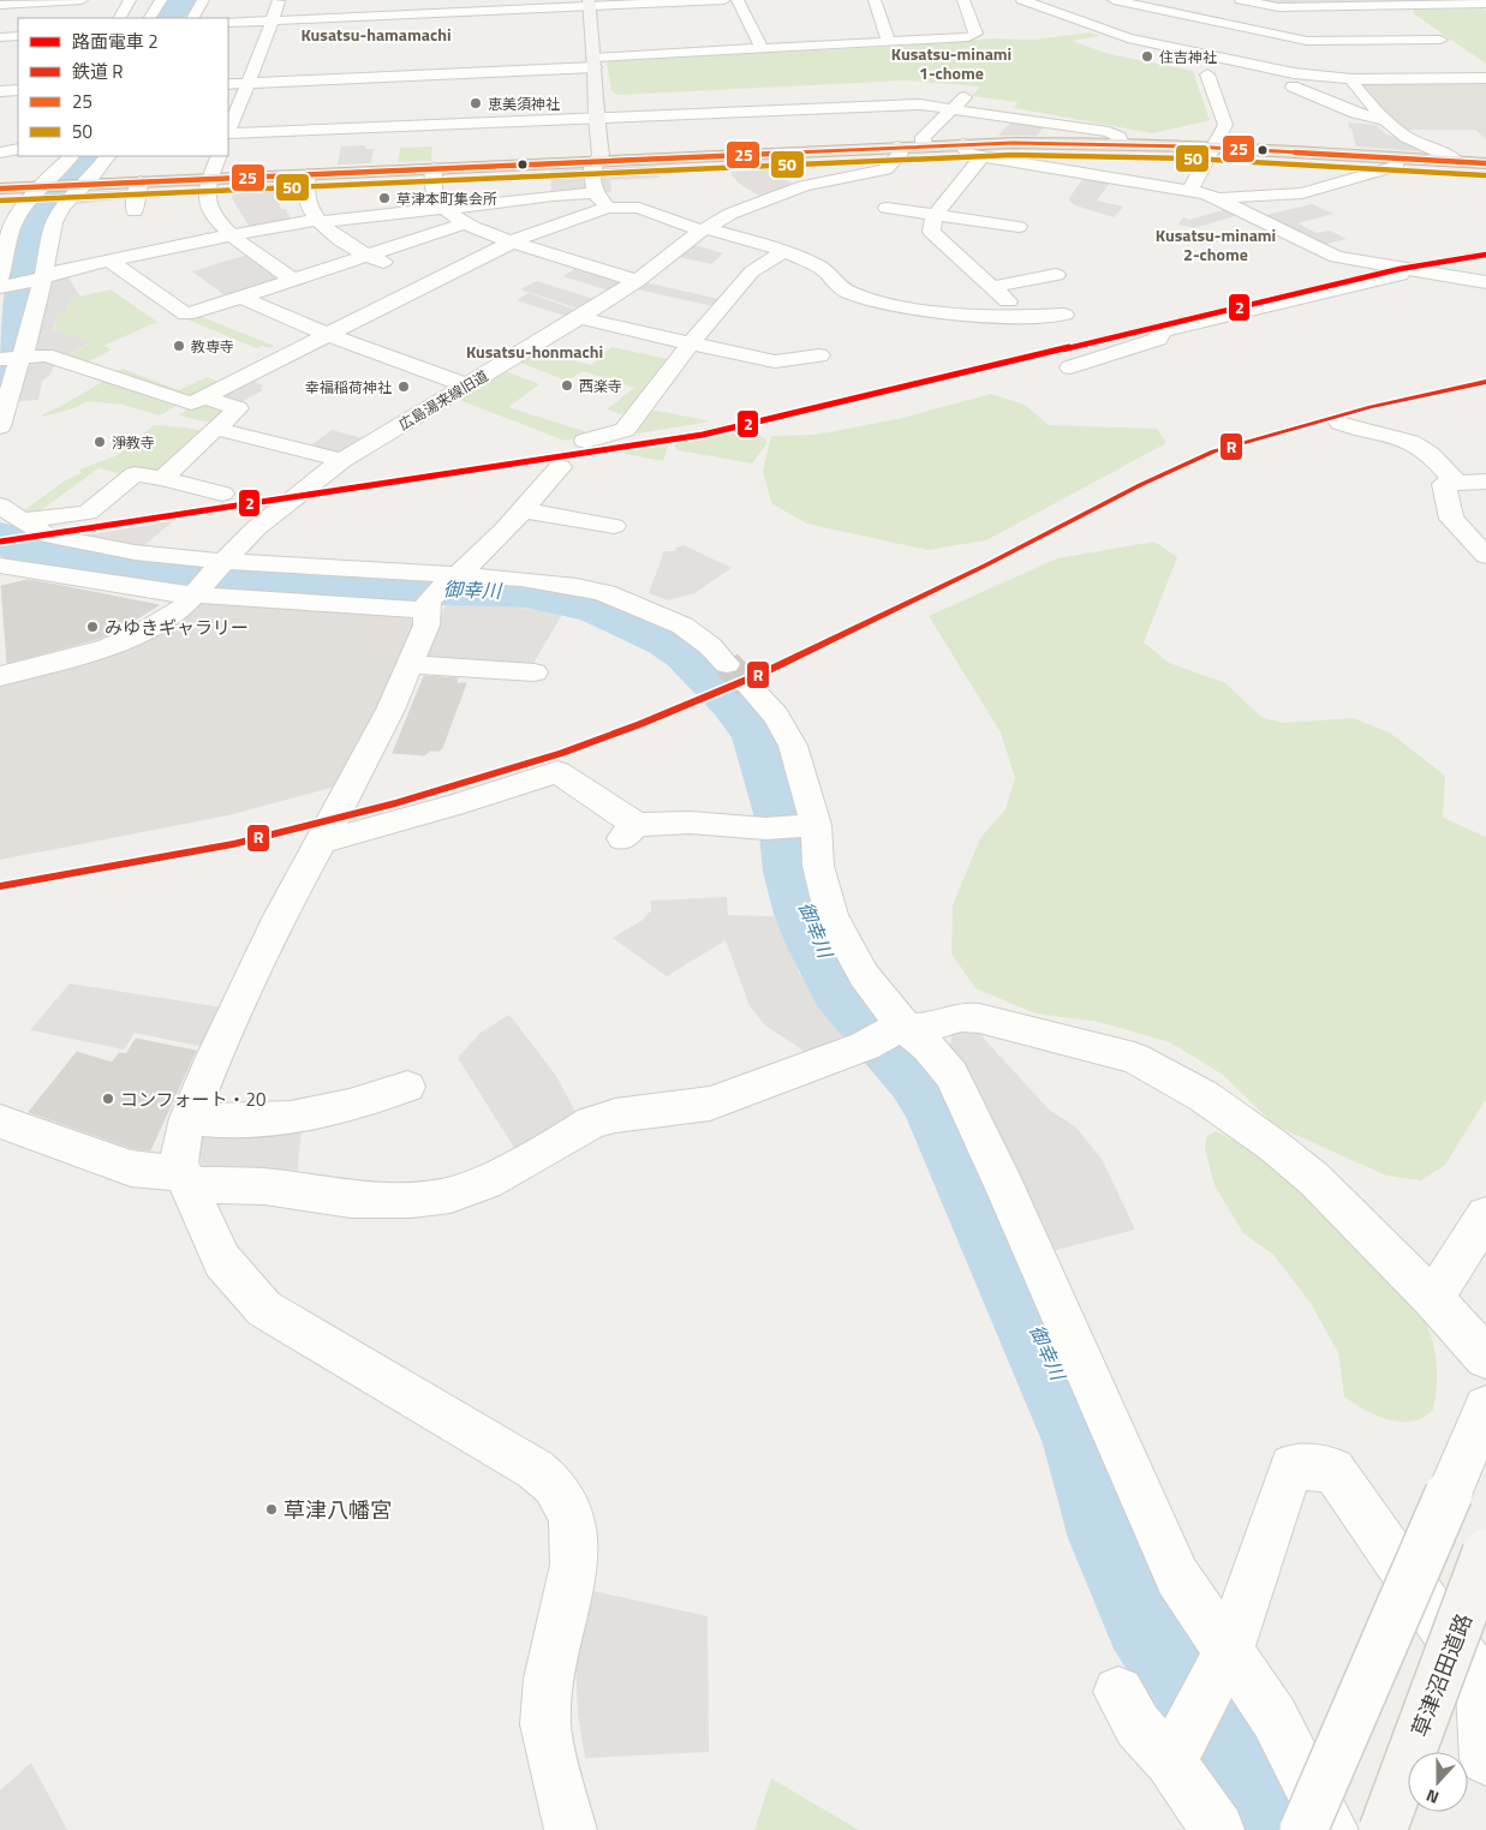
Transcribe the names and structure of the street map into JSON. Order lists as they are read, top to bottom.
{
  "streets": {
    "street": ["広島湯来線旧道", "草津沼田道路"]
  },
  "districts": [
    "Kusatsu-hamamachi",
    "Kusatsu-minami 1-chome",
    "Kusatsu-minami 2-chome",
    "Kusatsu-honmachi"
  ],
  "water": ["御幸川"],
  "places": [
    "住吉神社",
    "恵美須神社",
    "草津本町集会所",
    "教専寺",
    "西楽寺",
    "幸福稲荷神社",
    "淨教寺",
    "みゆきギャラリー",
    "コンフォート・20",
    "草津八幡宮"
  ],
  "lines": [
    "transit line 25",
    "transit line 50",
    "tram line 2",
    "rail line R"
  ],
  "legend": [
    "路面電車 2",
    "鉄道 R",
    "25",
    "50"
  ],
  "north": "bottom"
}
